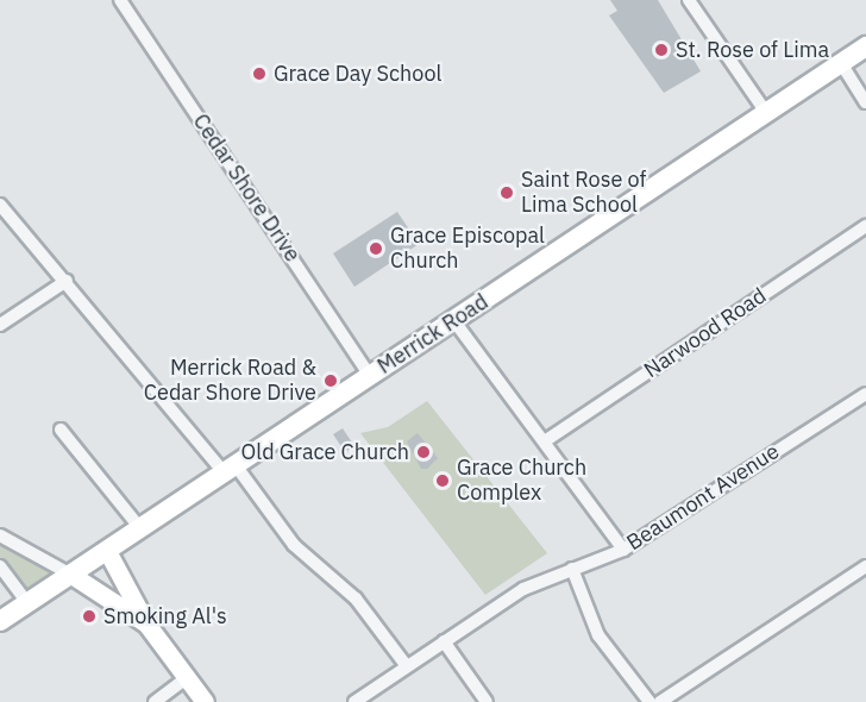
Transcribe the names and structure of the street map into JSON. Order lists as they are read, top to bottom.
{
  "streets": {
    "main road": ["Merrick Road"],
    "street": ["Cedar Shore Drive", "Narwood Road", "Beaumont Avenue"]
  },
  "crossings": [
    ["Cedar Shore Drive", "Merrick Road"]
  ],
  "places": [
    "St. Rose of Lima",
    "Grace Day School",
    "Saint Rose of Lima School",
    "Grace Episcopal Church",
    "Merrick Road & Cedar Shore Drive",
    "Old Grace Church",
    "Grace Church Complex",
    "Smoking Al's"
  ]
}
